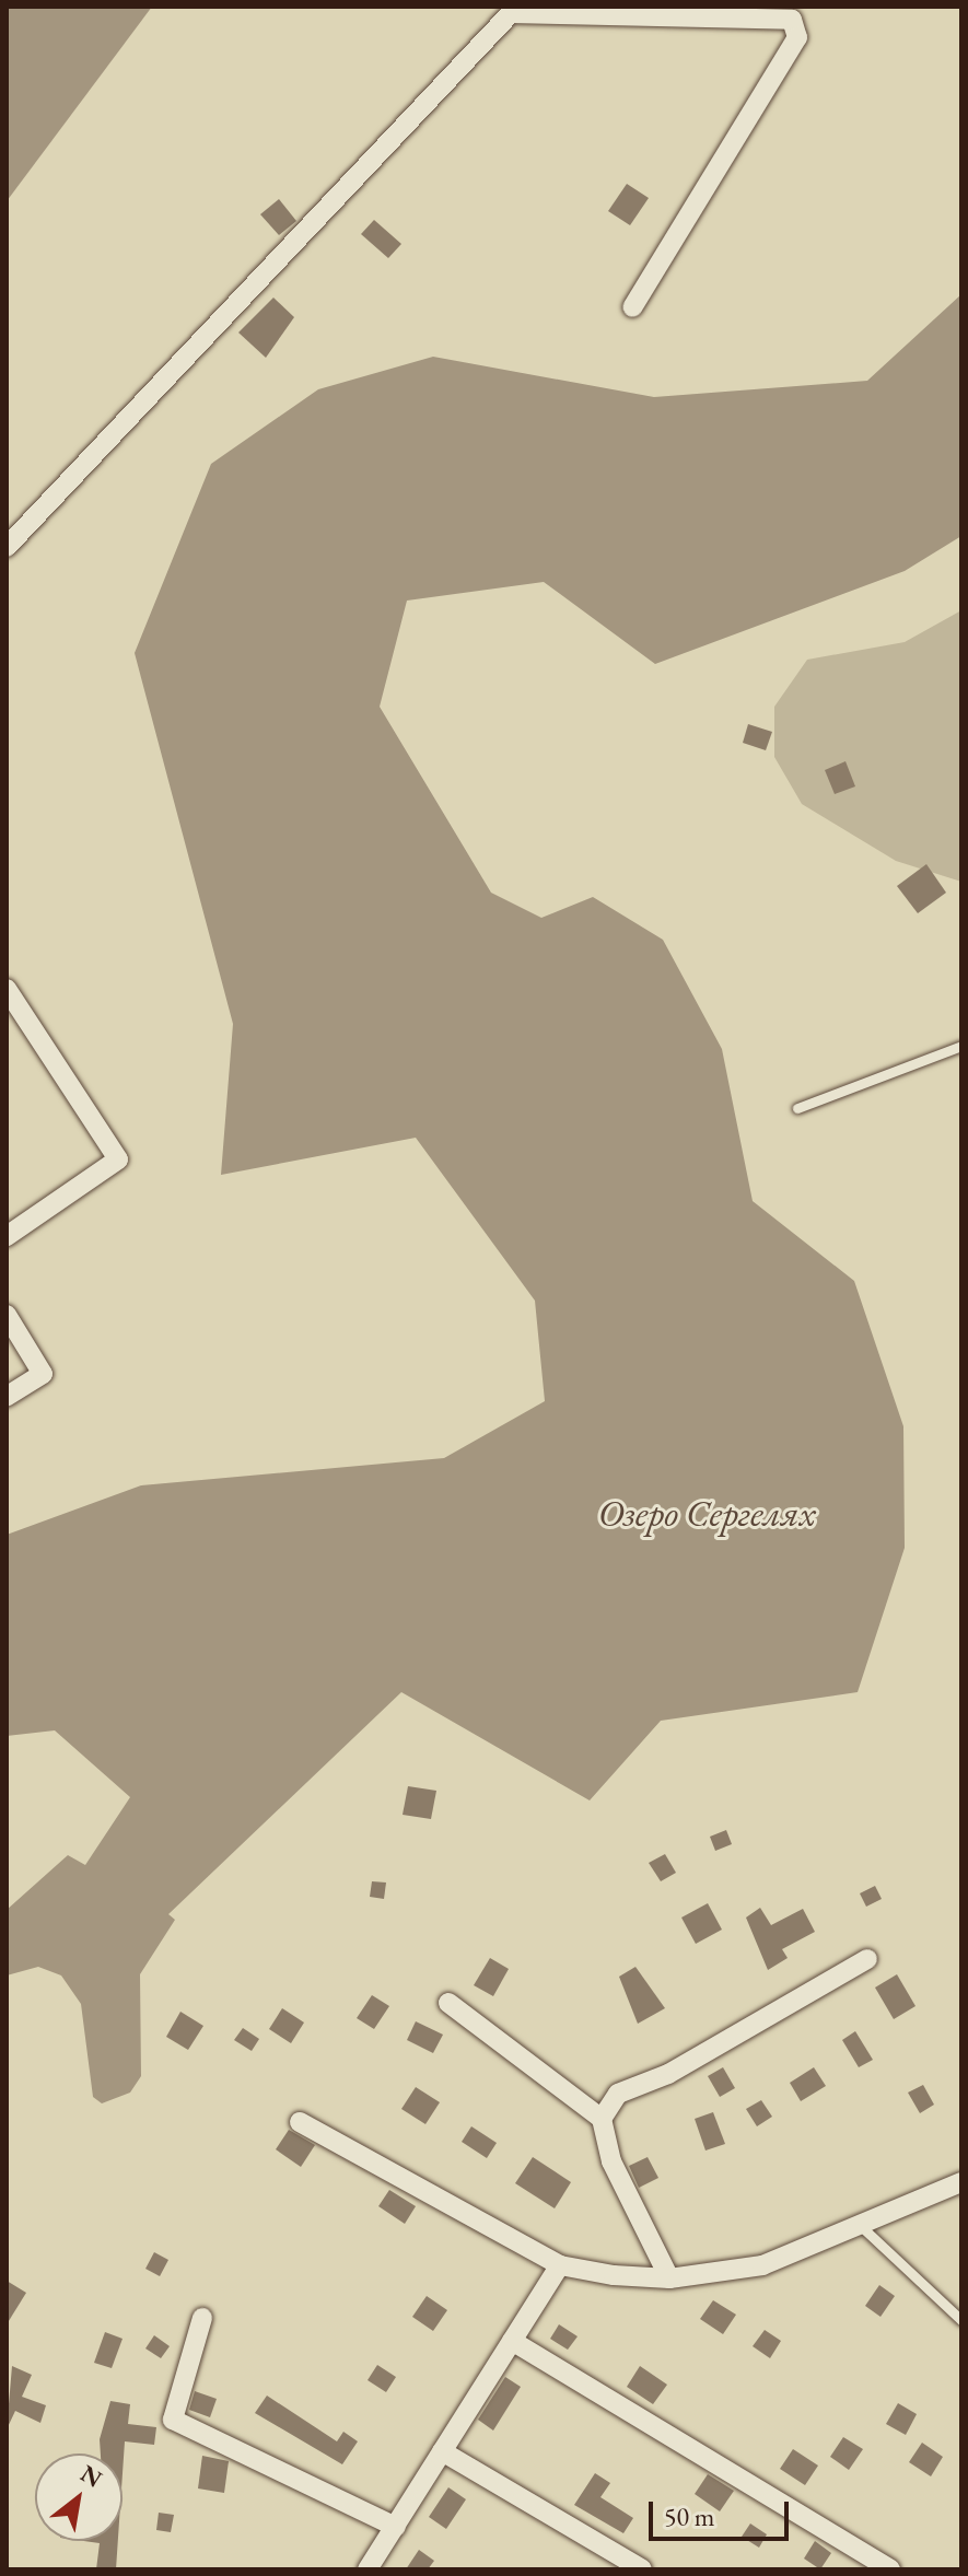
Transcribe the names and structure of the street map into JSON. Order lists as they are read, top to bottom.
{
  "water": ["Озеро Сергелях"],
  "scale_bar": "50 m",
  "north": "top right"
}
